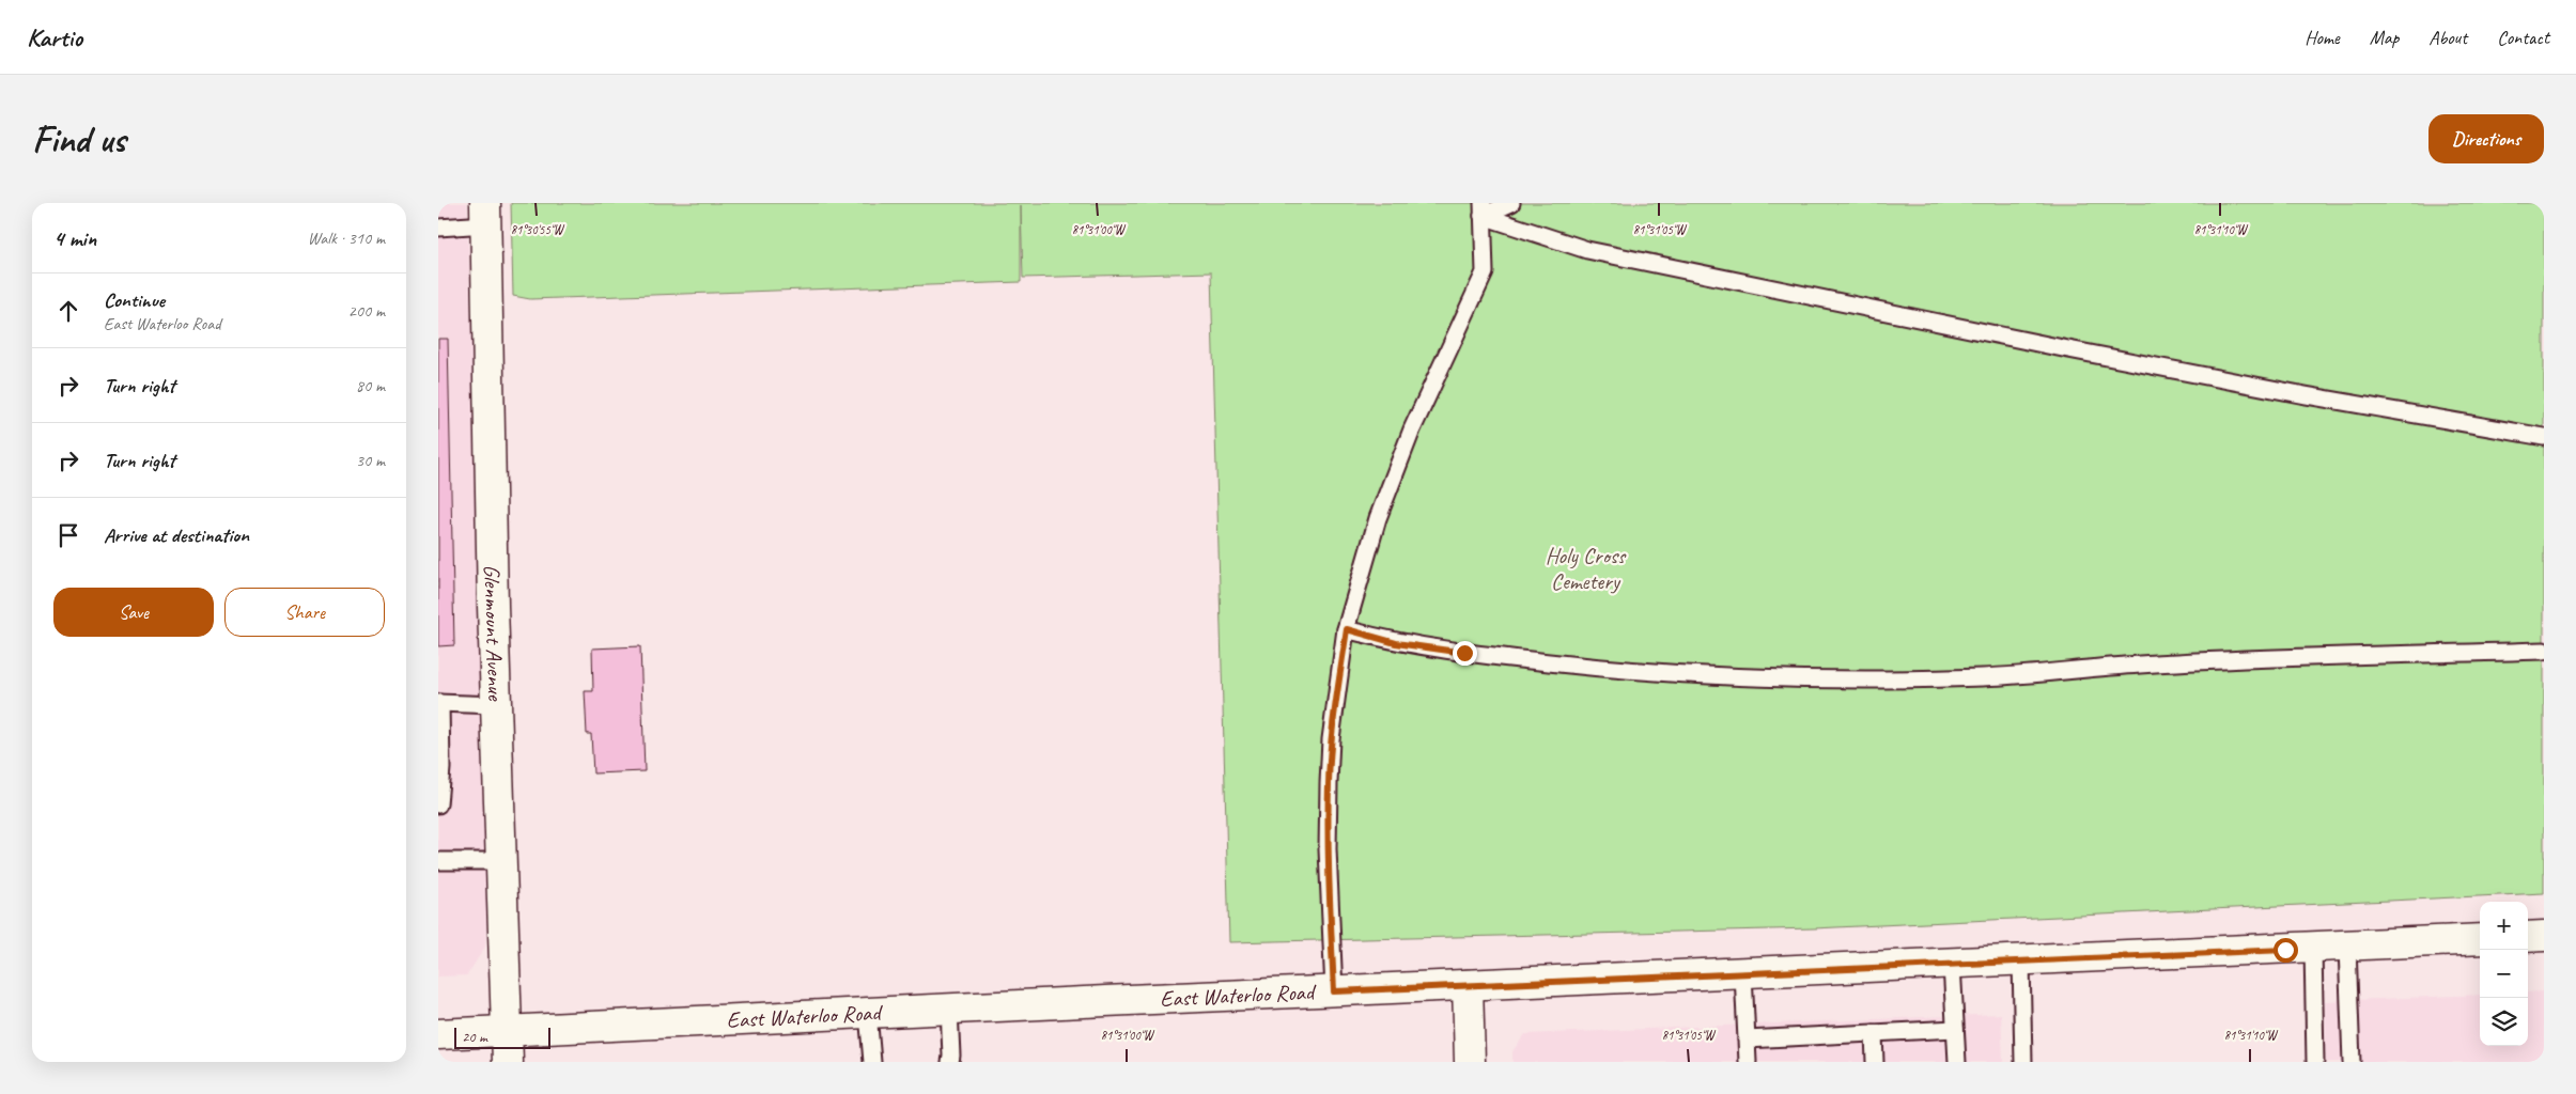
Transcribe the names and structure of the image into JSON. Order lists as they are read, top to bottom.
{
  "streets": {
    "main road": ["Glenmount Avenue", "East Waterloo Road"]
  },
  "crossings": [
    ["Glenmount Avenue", "East Waterloo Road"]
  ],
  "parks": ["Holy Cross Cemetery"],
  "scale_bar": "20 m",
  "page": {
    "header": "Kartio",
    "nav": [
      "Home",
      "Map",
      "About",
      "Contact"
    ],
    "buttons": [
      "Directions",
      ["Save", "Share"]
    ],
    "title": "Find us",
    "heading": ["4 min", "Walk · 310 m"],
    "list": [
      ["Continue", "East Waterloo Road", "200 m"],
      ["Turn right", "80 m"],
      ["Turn right", "30 m"],
      "Arrive at destination"
    ],
    "map_buttons": ["+", "−"],
    "scale": "20 m"
  },
  "coordinates": [
    "81°30'55\"W",
    "81°31'00\"W",
    "81°31'05\"W",
    "81°31'10\"W"
  ]
}
